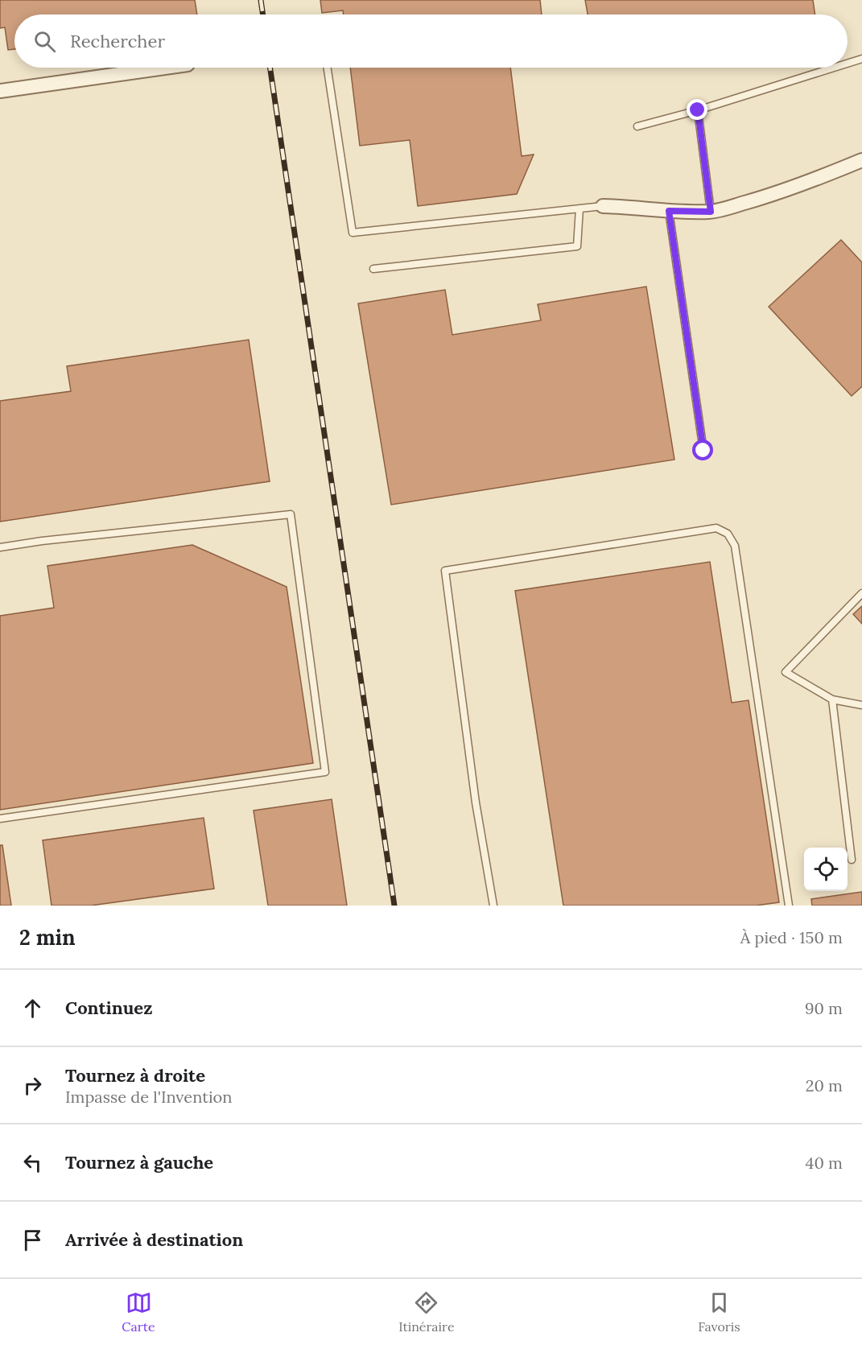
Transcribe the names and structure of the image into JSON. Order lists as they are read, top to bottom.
{
  "page": {
    "search": "Rechercher",
    "heading": ["2 min", "À pied · 150 m"],
    "list": [
      ["Continuez", "90 m"],
      ["Tournez à droite", "Impasse de l'Invention", "20 m"],
      ["Tournez à gauche", "40 m"],
      "Arrivée à destination"
    ],
    "nav": ["Carte", "Itinéraire", "Favoris"]
  }
}
